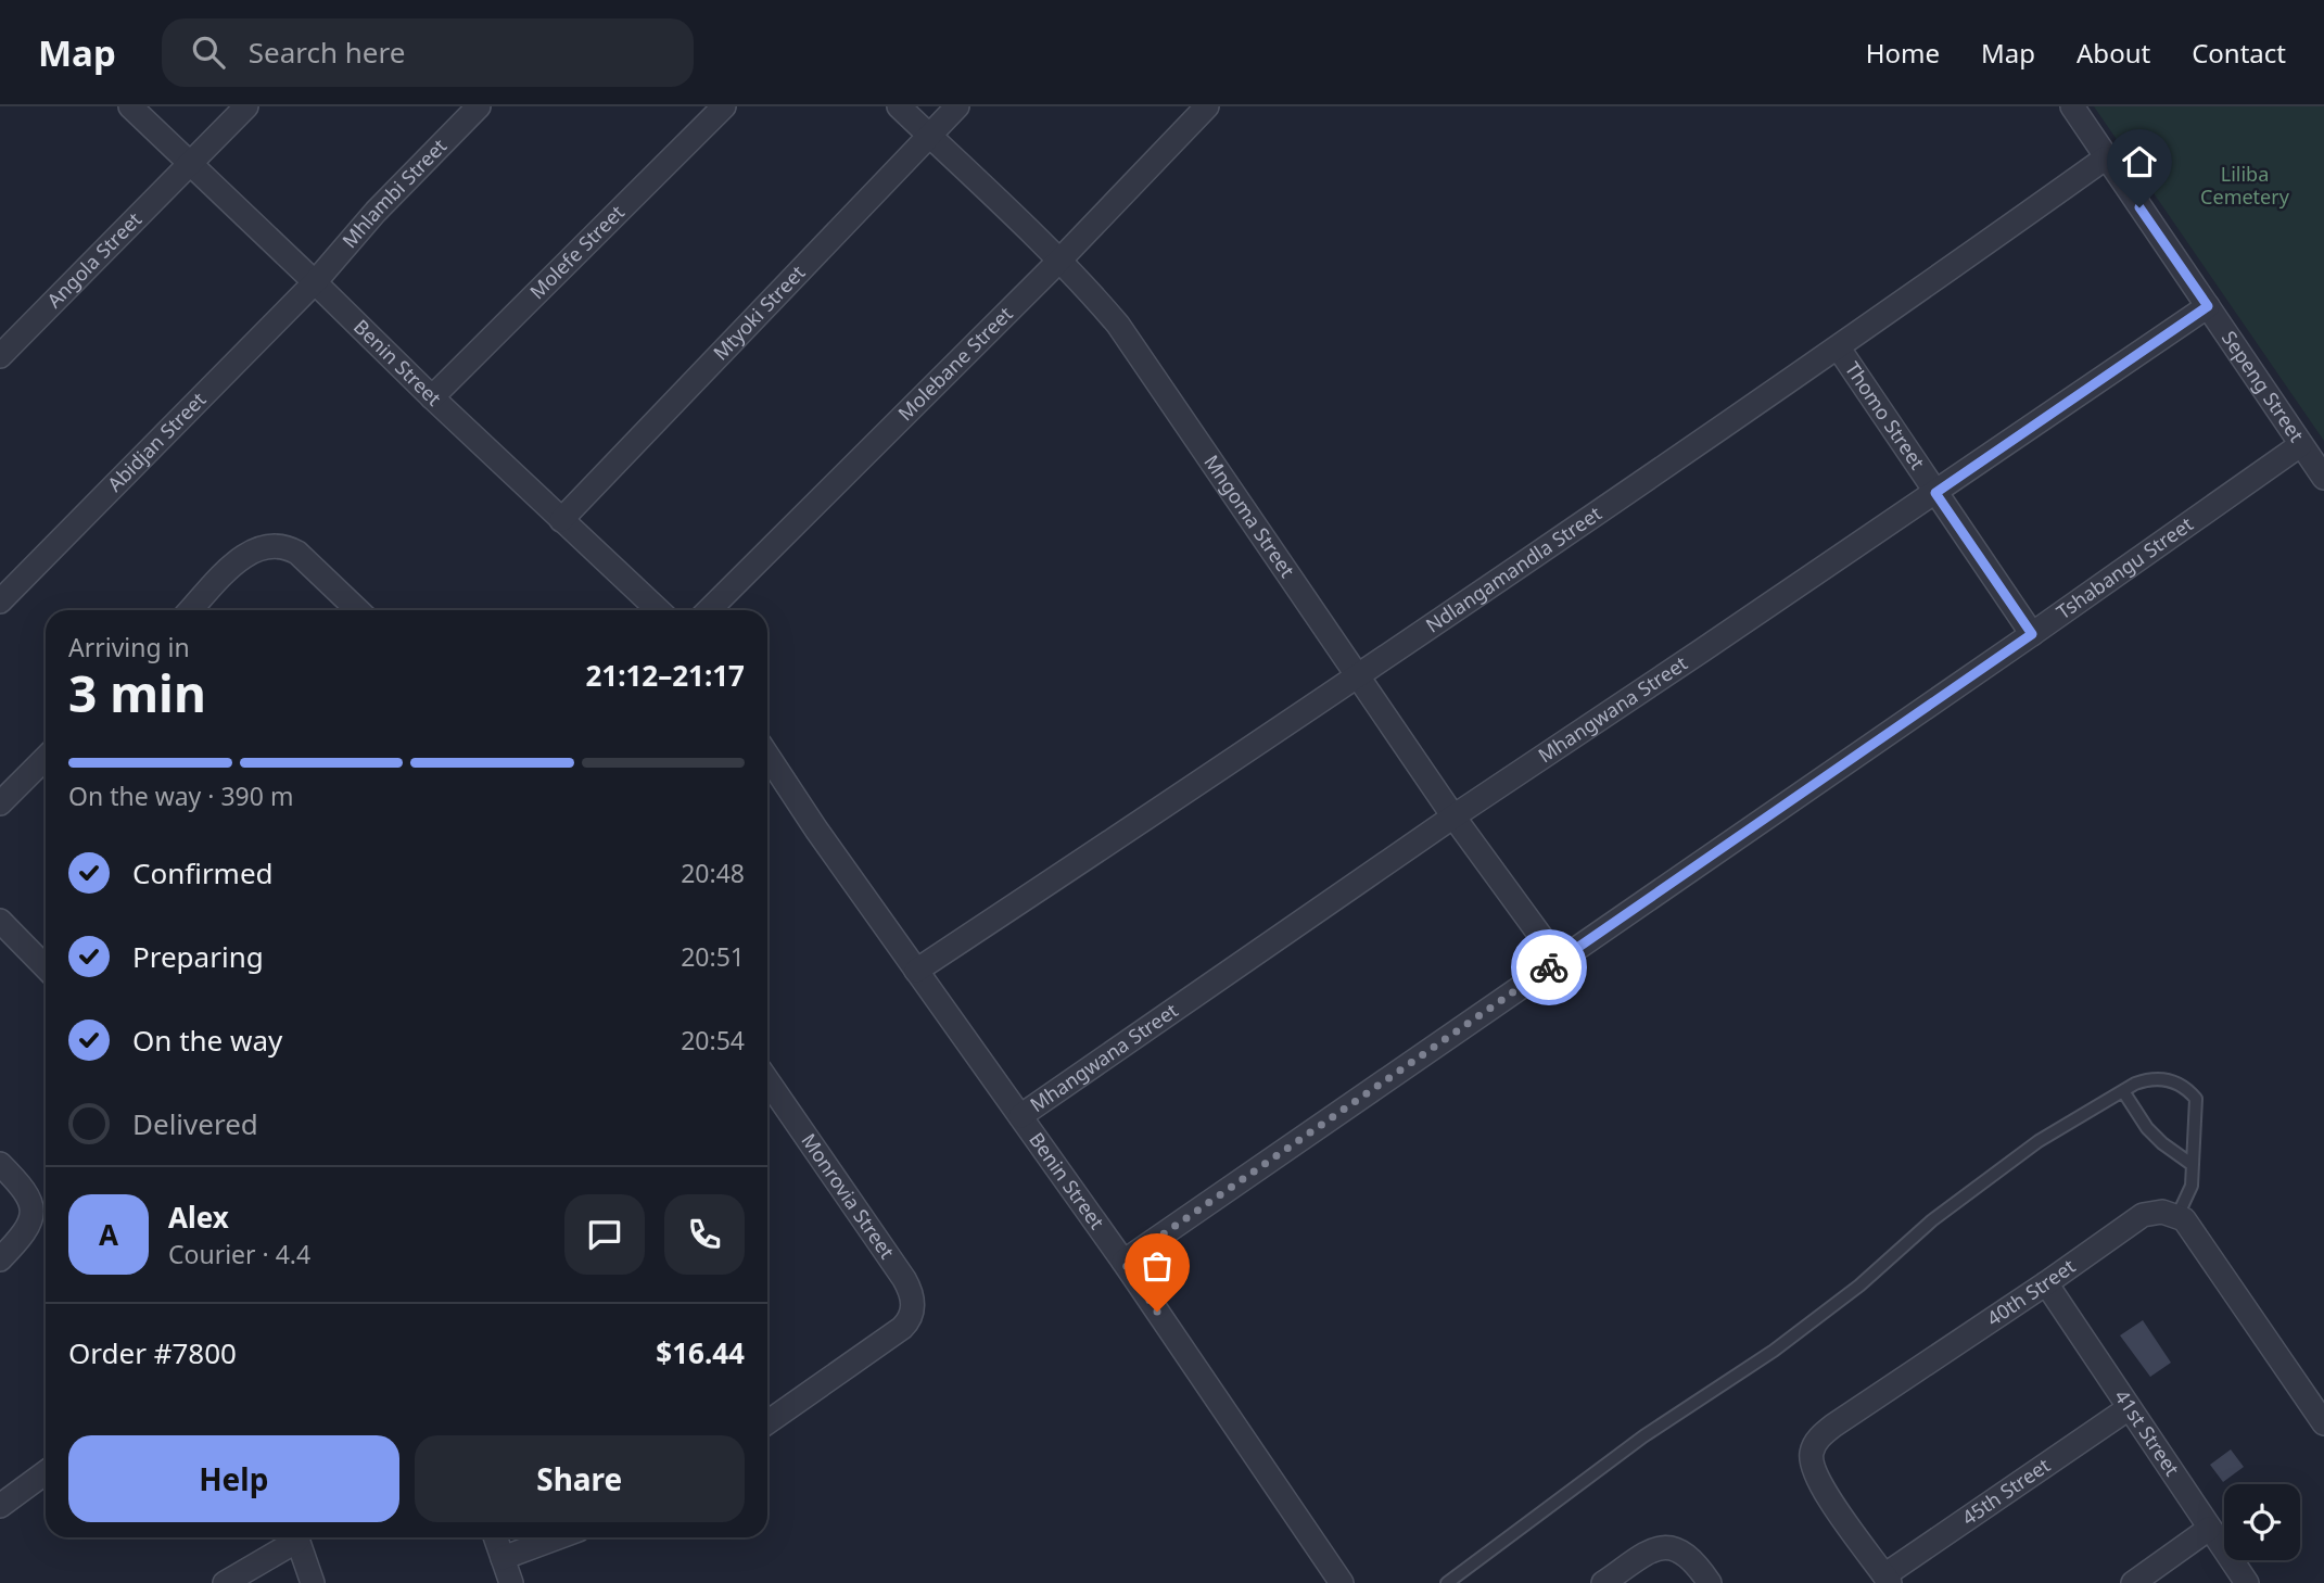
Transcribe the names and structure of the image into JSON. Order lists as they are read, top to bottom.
{
  "streets": {
    "street": [
      "Mhlambi Street",
      "Molefe Street",
      "Angola Street",
      "Mtyoki Street",
      "Benin Street",
      "Molebane Street",
      "Sepeng Street",
      "Thomo Street",
      "Abidjan Street",
      "Mngoma Street",
      "Tshabangu Street",
      "Ndlangamandla Street",
      "Mhangwana Street",
      "Monrovia Street",
      "40th Street",
      "41st Street",
      "45th Street"
    ]
  },
  "crossings": [
    ["Mhlambi Street", "Benin Street"],
    ["Mhlambi Street", "Abidjan Street"],
    ["Molefe Street", "Benin Street"],
    ["Angola Street", "Benin Street"],
    ["Mtyoki Street", "Benin Street"],
    ["Mtyoki Street", "Mngoma Street"],
    ["Benin Street", "Abidjan Street"],
    ["Benin Street", "Tshabangu Street"],
    ["Benin Street", "Ndlangamandla Street"],
    ["Benin Street", "Mhangwana Street"],
    ["Molebane Street", "Mngoma Street"],
    ["Sepeng Street", "Tshabangu Street"],
    ["Sepeng Street", "Ndlangamandla Street"],
    ["Sepeng Street", "Mhangwana Street"],
    ["Thomo Street", "Tshabangu Street"],
    ["Thomo Street", "Ndlangamandla Street"],
    ["Thomo Street", "Mhangwana Street"],
    ["Mngoma Street", "Tshabangu Street"],
    ["Mngoma Street", "Ndlangamandla Street"],
    ["Mngoma Street", "Mhangwana Street"],
    ["40th Street", "41st Street"],
    ["40th Street", "45th Street"],
    ["41st Street", "45th Street"]
  ],
  "parks": ["Liliba Cemetery"],
  "page": {
    "header": "Map",
    "search": "Search here",
    "nav": [
      "Home",
      "Map",
      "About",
      "Contact"
    ],
    "heading": ["3 min", "Arriving in", "21:12–21:17"],
    "panel": [
      "Alex",
      "Courier · 4.4",
      "Order #7800",
      "$16.44"
    ],
    "bar": "On the way · 390 m",
    "list": [
      ["Confirmed", "20:48"],
      ["Preparing", "20:51"],
      ["On the way", "20:54"],
      "Delivered"
    ],
    "round": "A",
    "buttons": ["Help", "Share"]
  }
}
